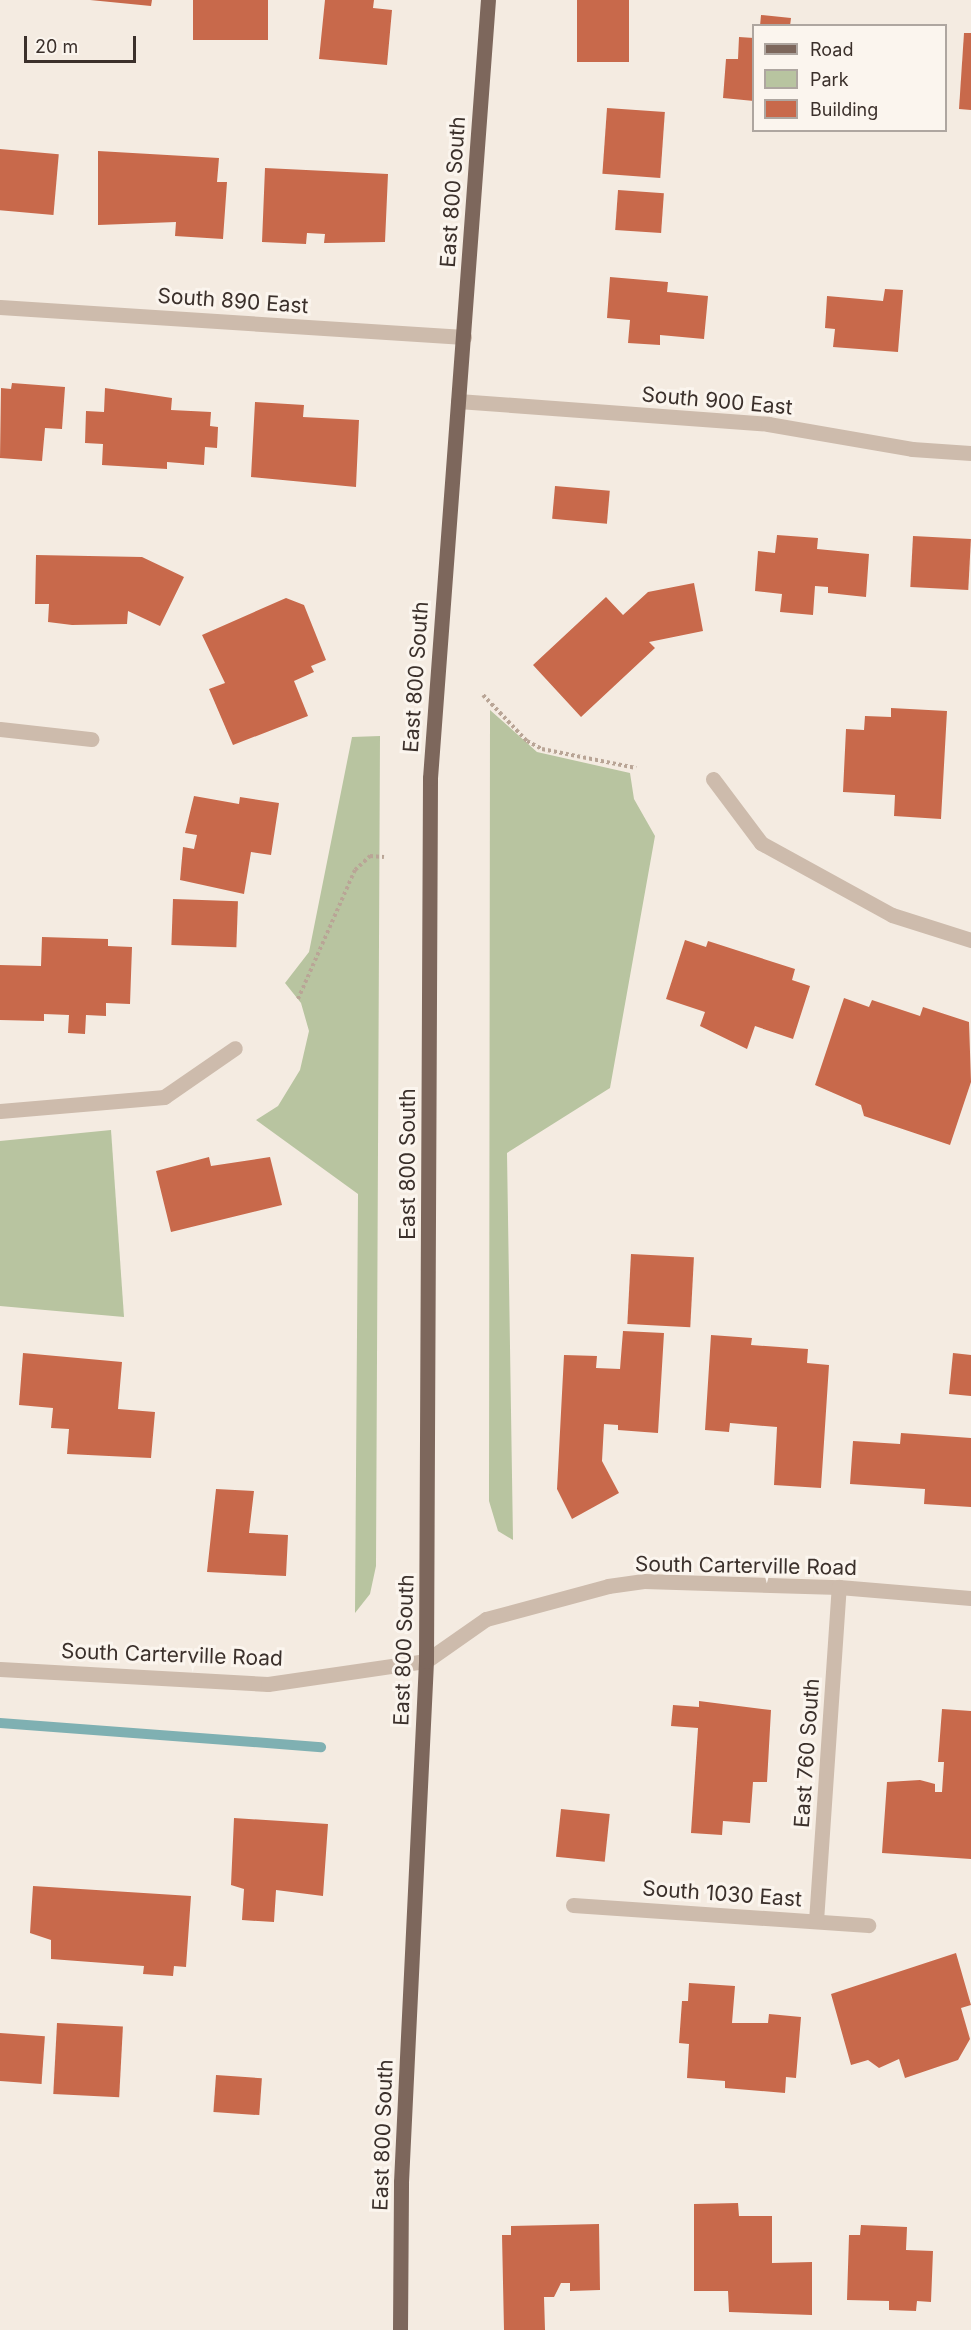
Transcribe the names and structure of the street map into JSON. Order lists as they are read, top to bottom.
{
  "streets": {
    "main road": ["East 800 South"],
    "street": [
      "South 890 East",
      "South 900 East",
      "South Carterville Road",
      "East 760 South",
      "South 1030 East"
    ]
  },
  "crossings": [
    ["East 800 South", "South 890 East"],
    ["East 800 South", "South 900 East"],
    ["East 800 South", "South Carterville Road"],
    ["South Carterville Road", "East 760 South"],
    ["East 760 South", "South 1030 East"]
  ],
  "legend": ["Road", "Park", "Building"],
  "scale_bar": "20 m"
}
